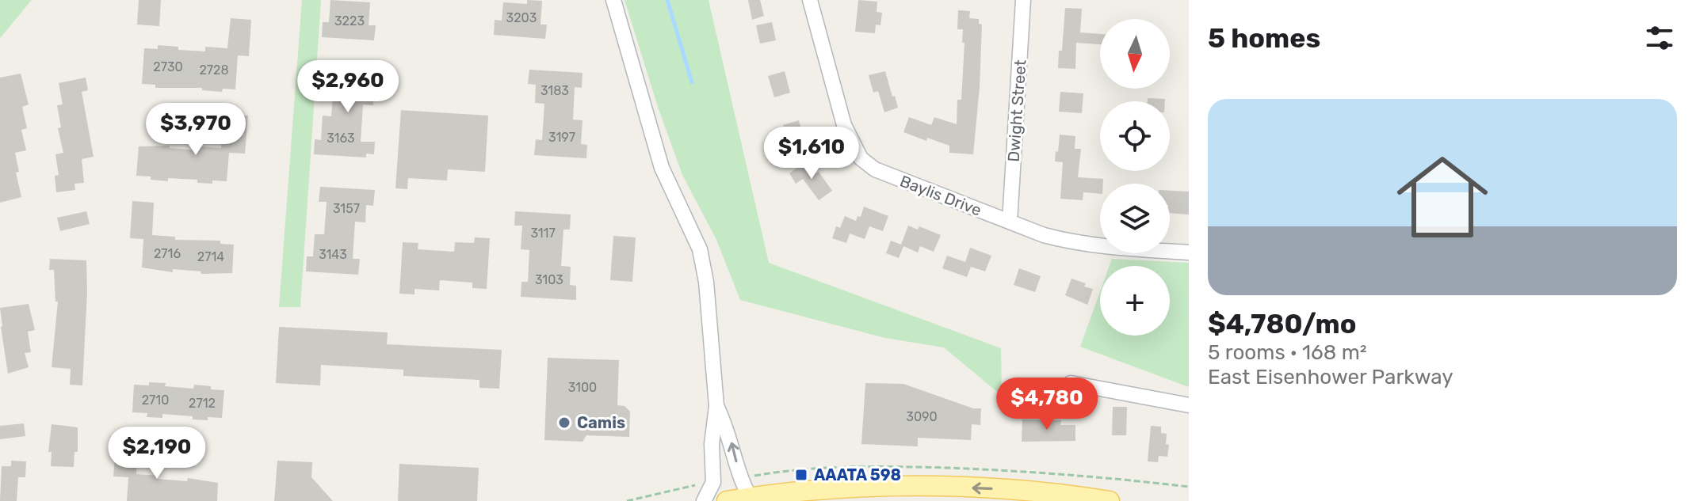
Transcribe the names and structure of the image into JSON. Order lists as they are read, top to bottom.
{
  "streets": {
    "street": ["Dwight Street", "Baylis Drive"]
  },
  "crossings": [
    ["Dwight Street", "Baylis Drive"]
  ],
  "places": {
    "other": ["Camis"],
    "transit": ["AAATA 598"]
  },
  "house_numbers": [
    "3203",
    "3223",
    "2730",
    "2728",
    "3183",
    "3197",
    "3163",
    "3157",
    "3117",
    "2716",
    "3143",
    "2714",
    "3103",
    "3100",
    "2710",
    "2712",
    "3090"
  ],
  "north": "bottom",
  "page": {
    "heading": "5 homes",
    "map_buttons": "+",
    "price": [
      "$2,960",
      "$3,970",
      "$1,610",
      "$4,780",
      "$2,190"
    ],
    "list": [
      {
        "name": "$4,780/mo",
        "note": "5 rooms · 168 m² · East Eisenhower Parkway"
      }
    ]
  }
}
